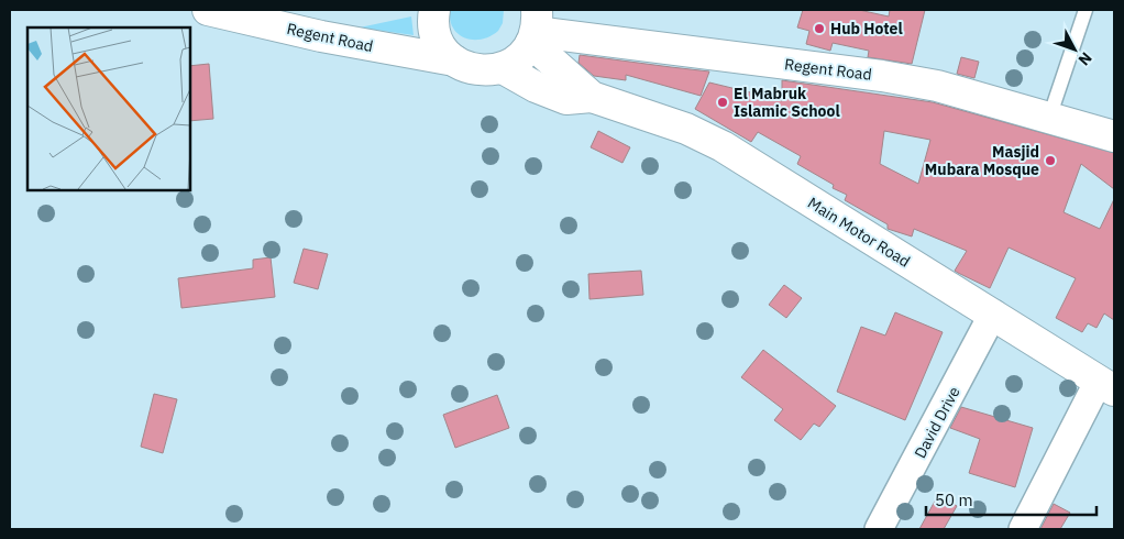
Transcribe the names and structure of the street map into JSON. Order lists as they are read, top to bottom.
{
  "streets": {
    "main road": ["Regent Road", "Main Motor Road"],
    "street": ["David Drive"]
  },
  "crossings": [
    ["Regent Road", "Main Motor Road"],
    ["Main Motor Road", "David Drive"]
  ],
  "places": ["Hub Hotel", "El Mabruk Islamic School", "Masjid Mubara Mosque"],
  "scale_bar": "50 m",
  "north": "bottom right"
}
